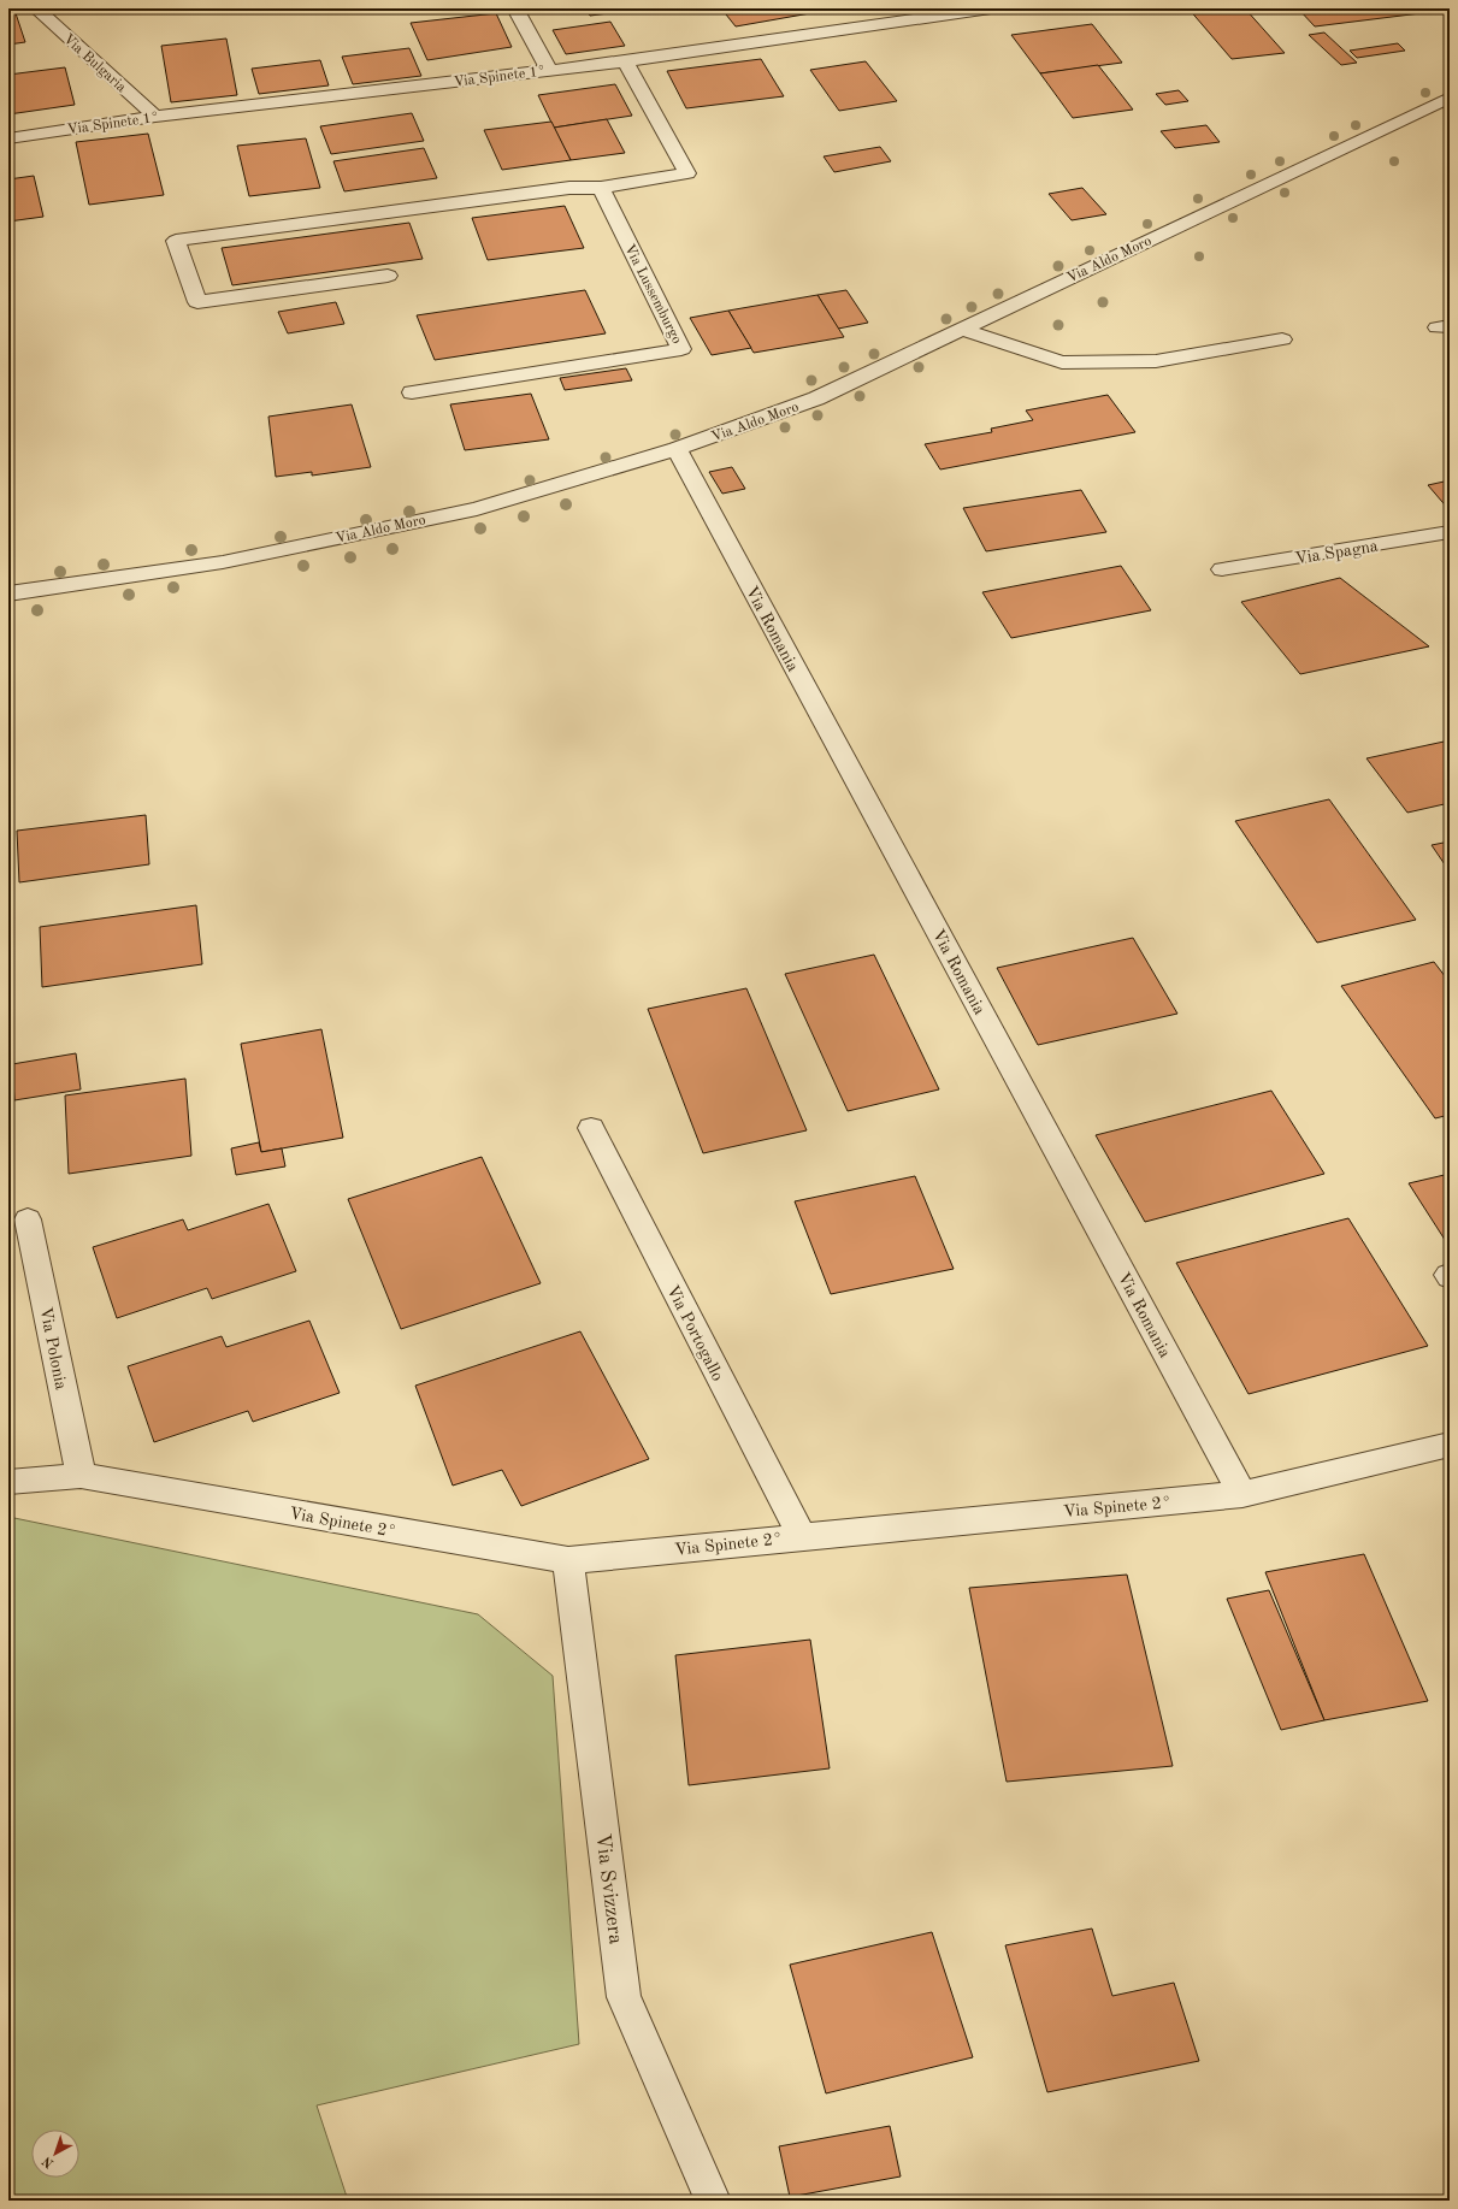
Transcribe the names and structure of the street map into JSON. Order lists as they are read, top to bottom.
{
  "streets": {
    "street": [
      "Via Bulgaria",
      "Via Spinete 1°",
      "Via Aldo Moro",
      "Via Lussemburgo",
      "Via Spagna",
      "Via Romania",
      "Via Portogallo",
      "Via Polonia",
      "Via Spinete 2°",
      "Via Svizzera"
    ]
  },
  "crossings": [
    ["Via Bulgaria", "Via Spinete 1°"],
    ["Via Aldo Moro", "Via Romania"],
    ["Via Romania", "Via Spinete 2°"],
    ["Via Portogallo", "Via Spinete 2°"],
    ["Via Polonia", "Via Spinete 2°"],
    ["Via Spinete 2°", "Via Svizzera"]
  ],
  "north": "bottom left"
}
